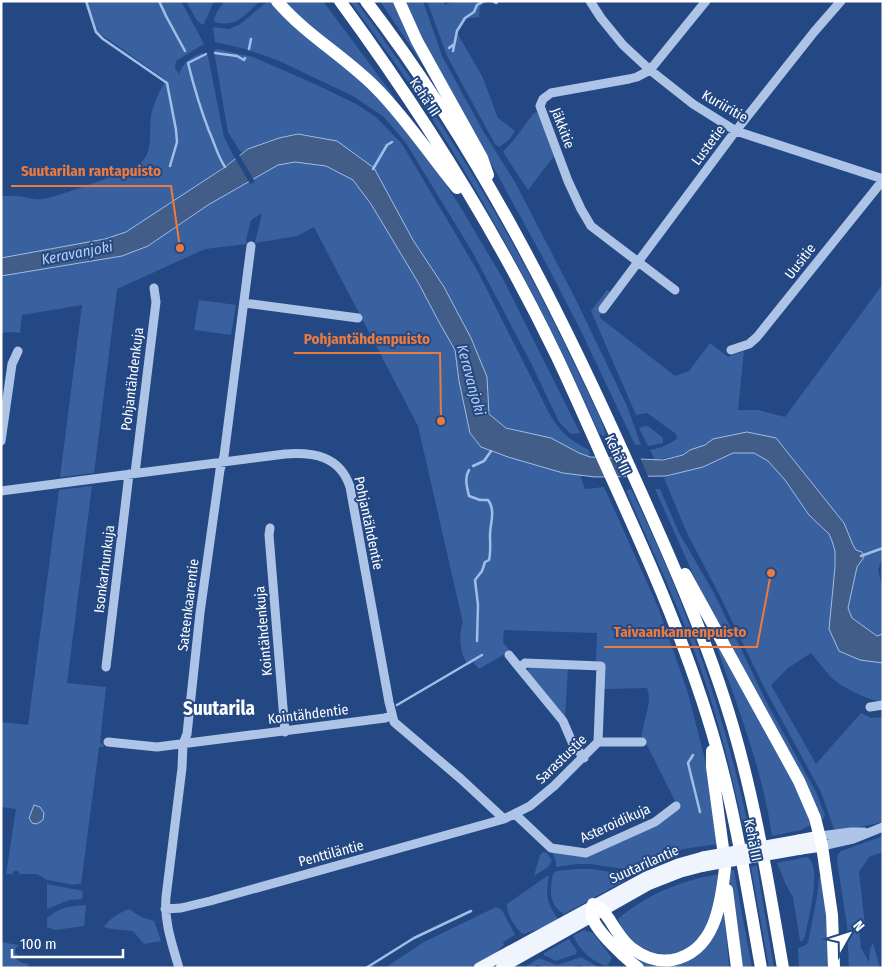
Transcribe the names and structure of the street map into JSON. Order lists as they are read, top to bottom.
{
  "streets": {
    "highway": ["Kehä III"],
    "main road": ["Suutarilantie"],
    "street": [
      "Kuriiritie",
      "Jäkkitie",
      "Lustetie",
      "Uusitie",
      "Pohjantähdenkuja",
      "Pohjantähdentie",
      "Isonkarhunkuja",
      "Sateenkaarentie",
      "Kointähdenkuja",
      "Kointähdentie",
      "Sarastustie",
      "Asteroidikuja",
      "Penttiläntie"
    ]
  },
  "crossings": [
    ["Kuriiritie", "Jäkkitie"],
    ["Kuriiritie", "Lustetie"],
    ["Kuriiritie", "Uusitie"],
    ["Jäkkitie", "Lustetie"],
    ["Pohjantähdenkuja", "Pohjantähdentie"],
    ["Pohjantähdenkuja", "Isonkarhunkuja"],
    ["Pohjantähdentie", "Isonkarhunkuja"],
    ["Pohjantähdentie", "Sateenkaarentie"],
    ["Pohjantähdentie", "Kointähdentie"],
    ["Pohjantähdentie", "Sarastustie"],
    ["Pohjantähdentie", "Penttiläntie"],
    ["Sateenkaarentie", "Kointähdentie"],
    ["Sateenkaarentie", "Penttiläntie"],
    ["Kointähdenkuja", "Kointähdentie"],
    ["Sarastustie", "Asteroidikuja"],
    ["Sarastustie", "Penttiläntie"]
  ],
  "districts": ["Suutarila"],
  "water": ["Keravanjoki"],
  "places": ["Suutarilan rantapuisto", "Pohjantähdenpuisto", "Taivaankannenpuisto"],
  "scale_bar": "100 m",
  "north": "top right"
}
